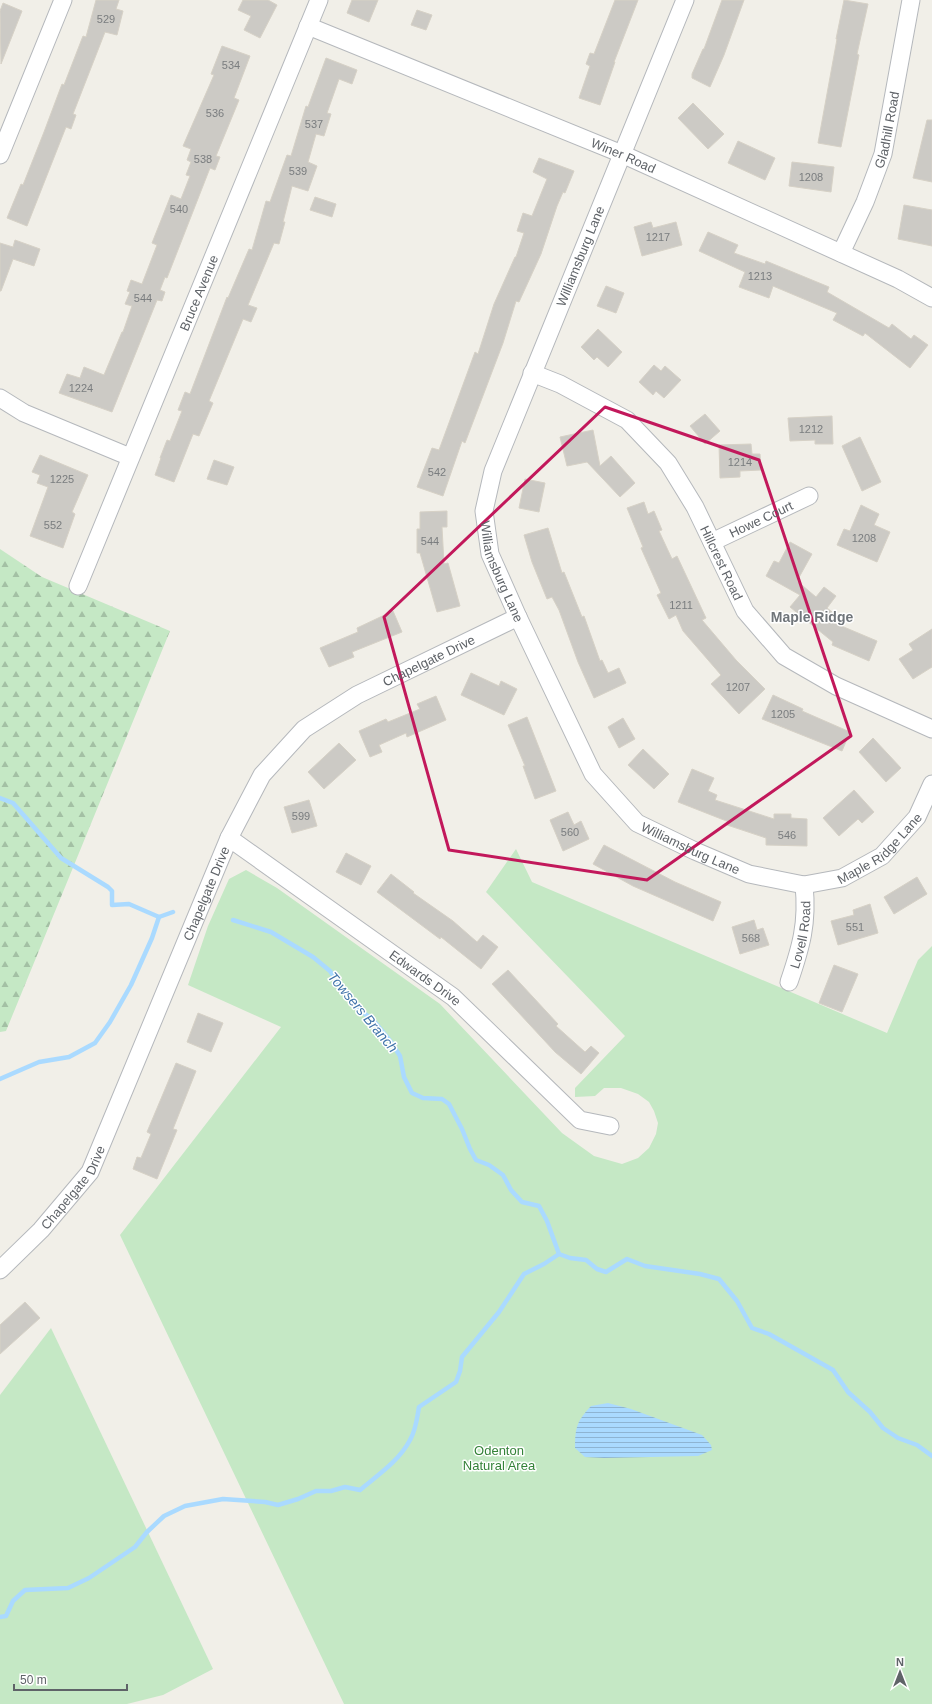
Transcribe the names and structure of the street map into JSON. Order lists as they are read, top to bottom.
{
  "streets": {
    "street": [
      "Gladhill Road",
      "Winer Road",
      "Williamsburg Lane",
      "Bruce Avenue",
      "Howe Court",
      "Hillcrest Road",
      "Chapelgate Drive",
      "Maple Ridge Lane",
      "Lovell Road",
      "Edwards Drive"
    ]
  },
  "crossings": [
    ["Gladhill Road", "Winer Road"],
    ["Winer Road", "Williamsburg Lane"],
    ["Winer Road", "Bruce Avenue"],
    ["Williamsburg Lane", "Hillcrest Road"],
    ["Williamsburg Lane", "Chapelgate Drive"],
    ["Williamsburg Lane", "Maple Ridge Lane"],
    ["Williamsburg Lane", "Lovell Road"],
    ["Howe Court", "Hillcrest Road"],
    ["Chapelgate Drive", "Edwards Drive"],
    ["Maple Ridge Lane", "Lovell Road"]
  ],
  "districts": ["Maple Ridge"],
  "water": ["Towsers Branch"],
  "parks": ["Odenton Natural Area"],
  "house_numbers": [
    "529",
    "534",
    "536",
    "537",
    "538",
    "539",
    "1208",
    "540",
    "1217",
    "1213",
    "544",
    "1224",
    "1212",
    "1214",
    "542",
    "1225",
    "552",
    "1208",
    "544",
    "1211",
    "1207",
    "1205",
    "599",
    "560",
    "546",
    "551",
    "568"
  ],
  "scale_bar": "50 m",
  "north": "top"
}
